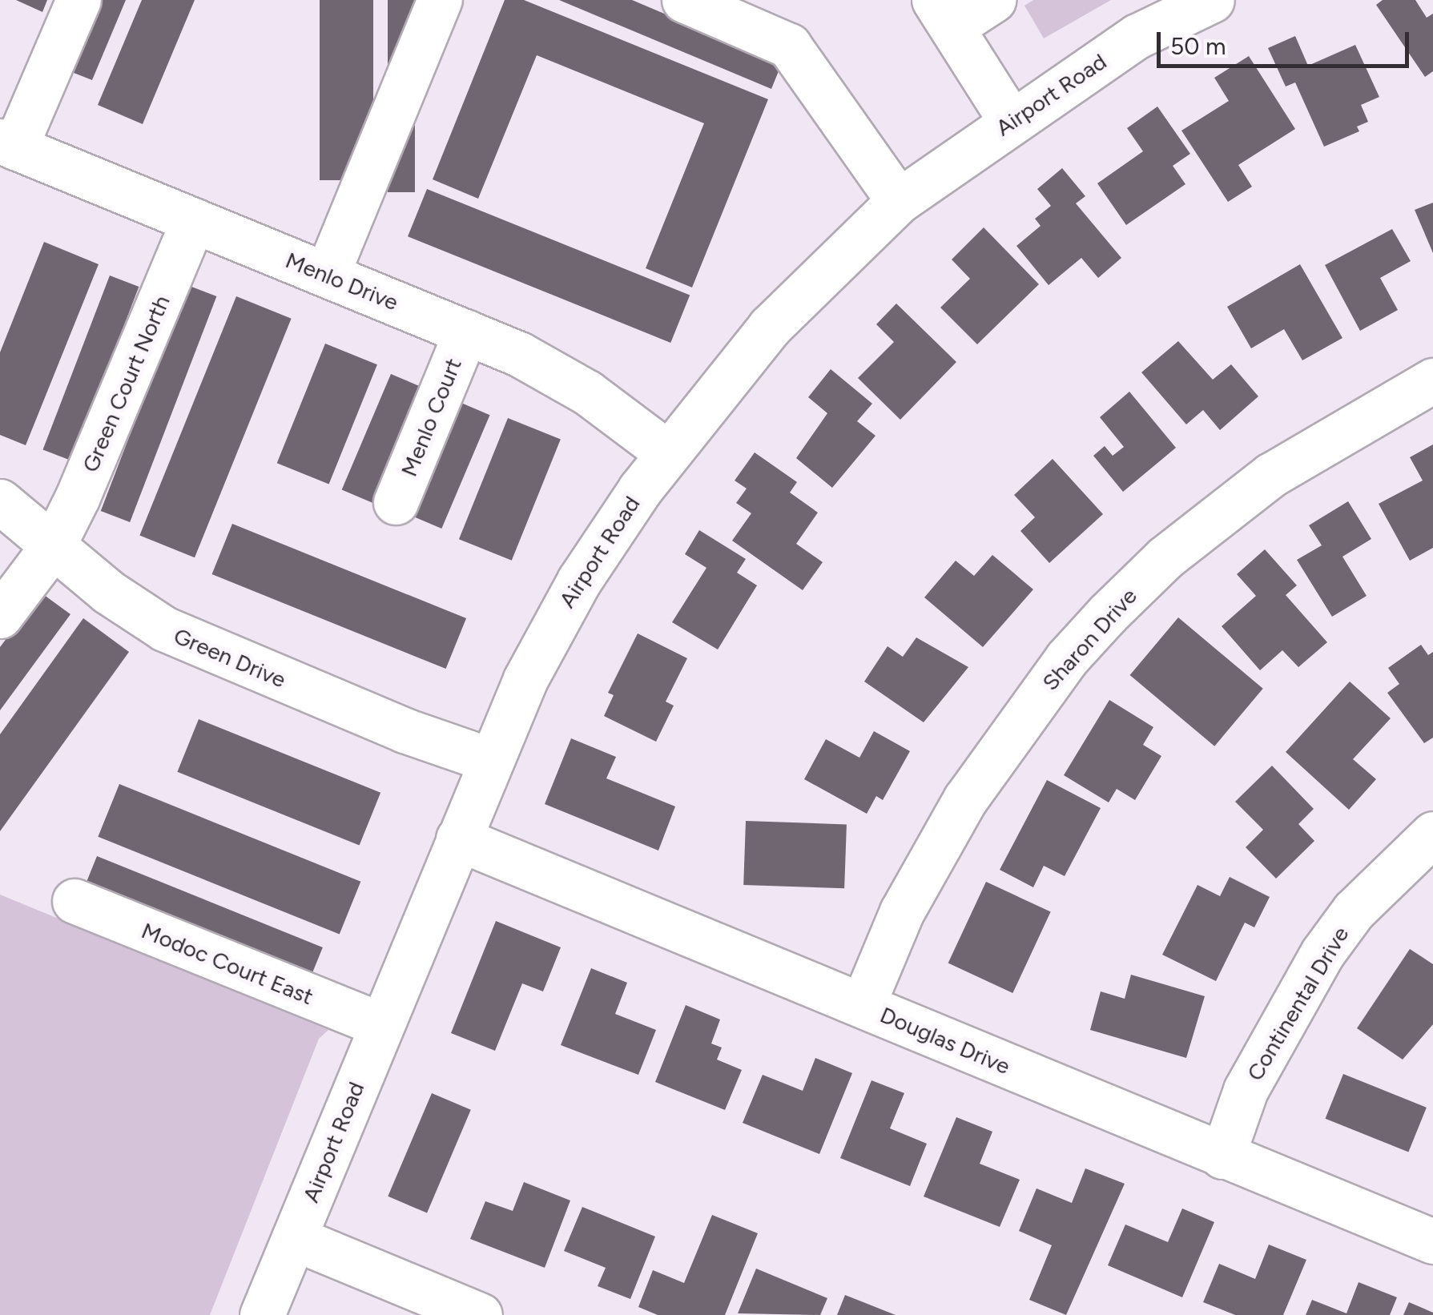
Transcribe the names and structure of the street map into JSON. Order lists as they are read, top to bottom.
{
  "streets": {
    "street": [
      "Airport Road",
      "Menlo Drive",
      "Green Court North",
      "Menlo Court",
      "Sharon Drive",
      "Green Drive",
      "Modoc Court East",
      "Continental Drive",
      "Douglas Drive"
    ]
  },
  "crossings": [
    ["Airport Road", "Menlo Drive"],
    ["Airport Road", "Green Drive"],
    ["Airport Road", "Modoc Court East"],
    ["Airport Road", "Douglas Drive"],
    ["Menlo Drive", "Green Court North"],
    ["Menlo Drive", "Menlo Court"],
    ["Green Court North", "Green Drive"],
    ["Sharon Drive", "Douglas Drive"],
    ["Continental Drive", "Douglas Drive"]
  ],
  "scale_bar": "50 m"
}
